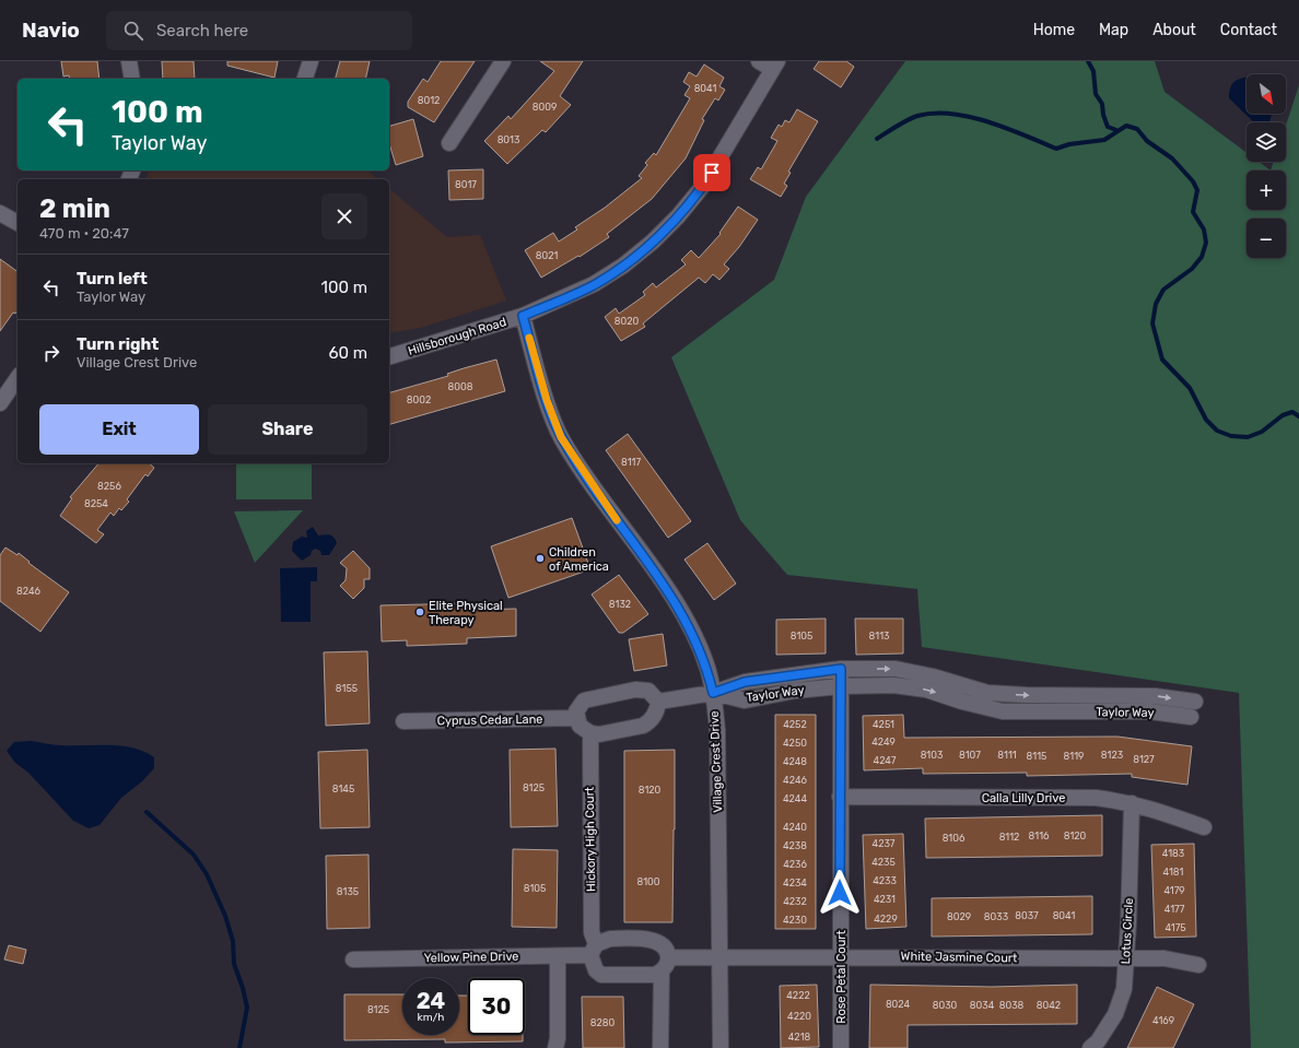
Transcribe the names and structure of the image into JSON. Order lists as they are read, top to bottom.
{
  "streets": {
    "street": [
      "Hillsborough Road",
      "Taylor Way",
      "Cyprus Cedar Lane",
      "Village Crest Drive",
      "Calla Lilly Drive",
      "Hickory High Court",
      "Lotus Circle",
      "Yellow Pine Drive",
      "White Jasmine Court",
      "Rose Petal Court"
    ]
  },
  "crossings": [
    ["Hillsborough Road", "Village Crest Drive"],
    ["Taylor Way", "Village Crest Drive"],
    ["Taylor Way", "Rose Petal Court"],
    ["Village Crest Drive", "White Jasmine Court"],
    ["Calla Lilly Drive", "Lotus Circle"],
    ["Calla Lilly Drive", "Rose Petal Court"],
    ["Hickory High Court", "Yellow Pine Drive"],
    ["Lotus Circle", "White Jasmine Court"],
    ["White Jasmine Court", "Rose Petal Court"]
  ],
  "one_way": ["Taylor Way"],
  "places": ["Children of America", "Elite Physical Therapy"],
  "house_numbers": [
    "8041",
    "8012",
    "8009",
    "8013",
    "8017",
    "8021",
    "8020",
    "8008",
    "8002",
    "8117",
    "8256",
    "8254",
    "8246",
    "8132",
    "8105",
    "8113",
    "8155",
    "4252",
    "4251",
    "4249",
    "4250",
    "8103",
    "8107",
    "8111",
    "8123",
    "8115",
    "8119",
    "8127",
    "4247",
    "4248",
    "4246",
    "8125",
    "8145",
    "8120",
    "4244",
    "4240",
    "8116",
    "8120",
    "8112",
    "8106",
    "4237",
    "4238",
    "4183",
    "4235",
    "4236",
    "4181",
    "4233",
    "8100",
    "4234",
    "8105",
    "4179",
    "8135",
    "4231",
    "4232",
    "4177",
    "8037",
    "8041",
    "8029",
    "8033",
    "4229",
    "4230",
    "4175",
    "4222",
    "8024",
    "8030",
    "8034",
    "8038",
    "8042",
    "8125",
    "4220",
    "4169",
    "8280",
    "4218"
  ],
  "north": "bottom right",
  "page": {
    "header": "Navio",
    "search": "Search here",
    "nav": [
      "Home",
      "Map",
      "About",
      "Contact"
    ],
    "map_buttons": ["+", "−"],
    "turn": ["100 m", "Taylor Way"],
    "heading": ["2 min", "470 m · 20:47"],
    "list": [
      {
        "name": "Turn left",
        "note": "Taylor Way",
        "value": "100 m"
      },
      {
        "name": "Turn right",
        "note": "Village Crest Drive",
        "value": "60 m"
      }
    ],
    "buttons": ["Exit", "Share"],
    "speed": "24 km/h",
    "limit": "30"
  }
}
